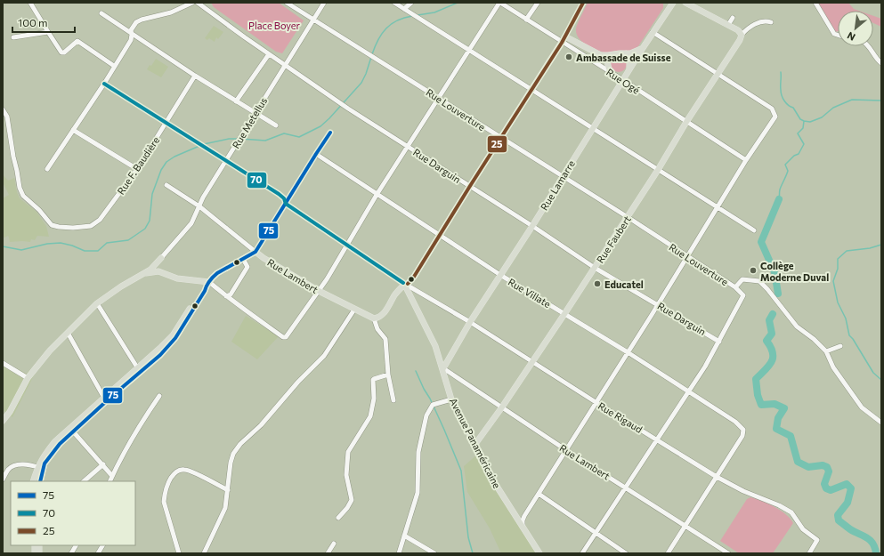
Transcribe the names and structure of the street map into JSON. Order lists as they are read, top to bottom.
{
  "streets": {
    "main road": [
      "Rue Lamarre",
      "Rue Faubert",
      "Rue Lambert",
      "Avenue Panaméricaine"
    ],
    "street": [
      "Rue Ogé",
      "Rue Louverture",
      "Rue Metellus",
      "Rue F. Baudière",
      "Rue Darguin",
      "Rue Villate",
      "Rue Rigaud"
    ]
  },
  "crossings": [
    ["Rue Ogé", "Rue Lamarre"],
    ["Rue Ogé", "Rue Faubert"],
    ["Rue Louverture", "Rue Metellus"],
    ["Rue Louverture", "Rue Darguin"],
    ["Rue Louverture", "Rue Lamarre"],
    ["Rue Louverture", "Rue Faubert"],
    ["Rue Metellus", "Rue Darguin"],
    ["Rue Metellus", "Rue Lambert"],
    ["Rue Metellus", "Rue Rigaud"],
    ["Rue F. Baudière", "Rue Rigaud"],
    ["Rue Darguin", "Rue Lamarre"],
    ["Rue Darguin", "Rue Faubert"],
    ["Rue Lamarre", "Rue Lambert"],
    ["Rue Lamarre", "Rue Villate"],
    ["Rue Lamarre", "Rue Rigaud"],
    ["Rue Lamarre", "Avenue Panaméricaine"],
    ["Rue Faubert", "Rue Lambert"],
    ["Rue Faubert", "Rue Villate"],
    ["Rue Faubert", "Rue Rigaud"],
    ["Rue Faubert", "Avenue Panaméricaine"],
    ["Rue Lambert", "Avenue Panaméricaine"],
    ["Rue Villate", "Rue Rigaud"],
    ["Rue Rigaud", "Avenue Panaméricaine"]
  ],
  "parks": ["Place Boyer"],
  "places": ["Ambassade de Suisse", "Collège Moderne Duval", "Educatel"],
  "lines": ["transit line 25", "transit line 70", "transit line 75"],
  "legend": ["75", "70", "25"],
  "scale_bar": "100 m",
  "north": "bottom left"
}
